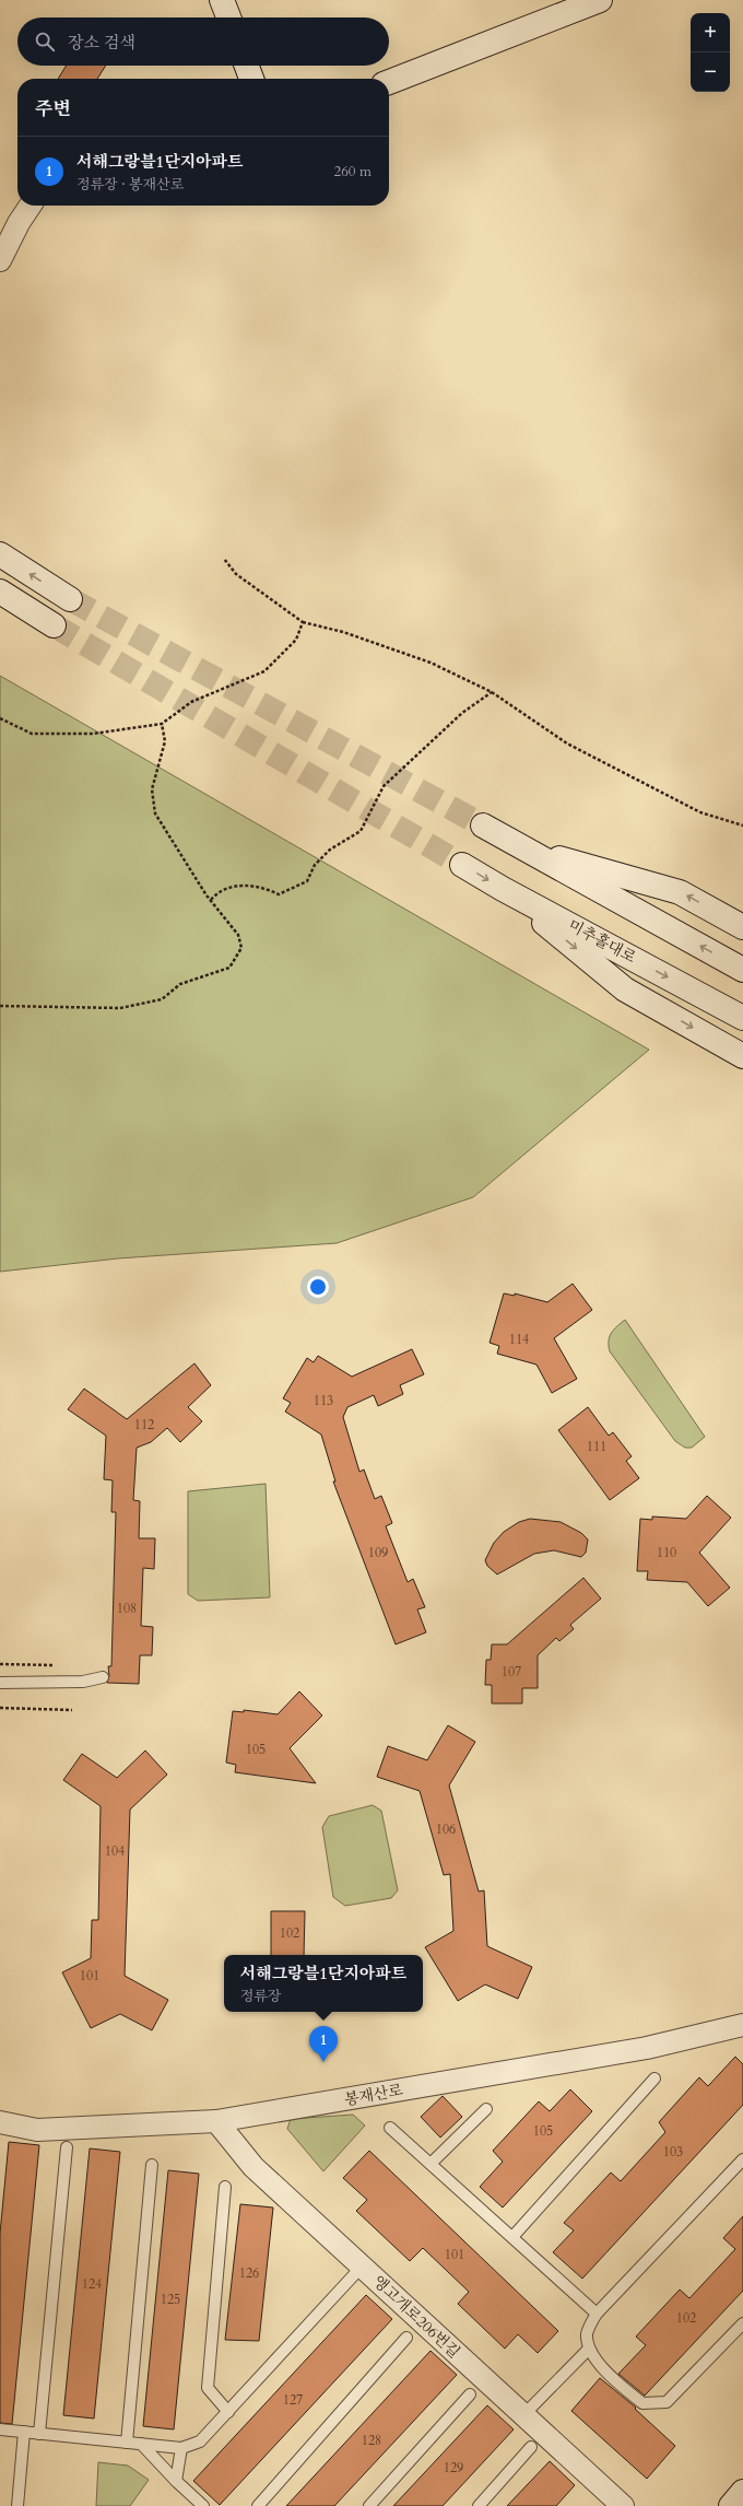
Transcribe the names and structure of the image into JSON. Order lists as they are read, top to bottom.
{
  "streets": {
    "main road": ["미추홀대로"],
    "street": ["봉재산로", "앵고개로206번길"]
  },
  "crossings": [
    ["봉재산로", "앵고개로206번길"]
  ],
  "house_numbers": [
    "114",
    "113",
    "112",
    "111",
    "109",
    "110",
    "108",
    "107",
    "105",
    "106",
    "104",
    "102",
    "101",
    "105",
    "103",
    "101",
    "126",
    "124",
    "125",
    "102",
    "127",
    "128",
    "129"
  ],
  "page": {
    "map_buttons": ["+", "−"],
    "search": "장소 검색",
    "heading": "주변",
    "list": [
      {
        "mark": "1",
        "name": "서해그랑블1단지아파트",
        "note": "정류장 · 봉재산로",
        "value": "260 m"
      }
    ],
    "popup": ["서해그랑블1단지아파트", "정류장"],
    "pins": "1"
  }
}
